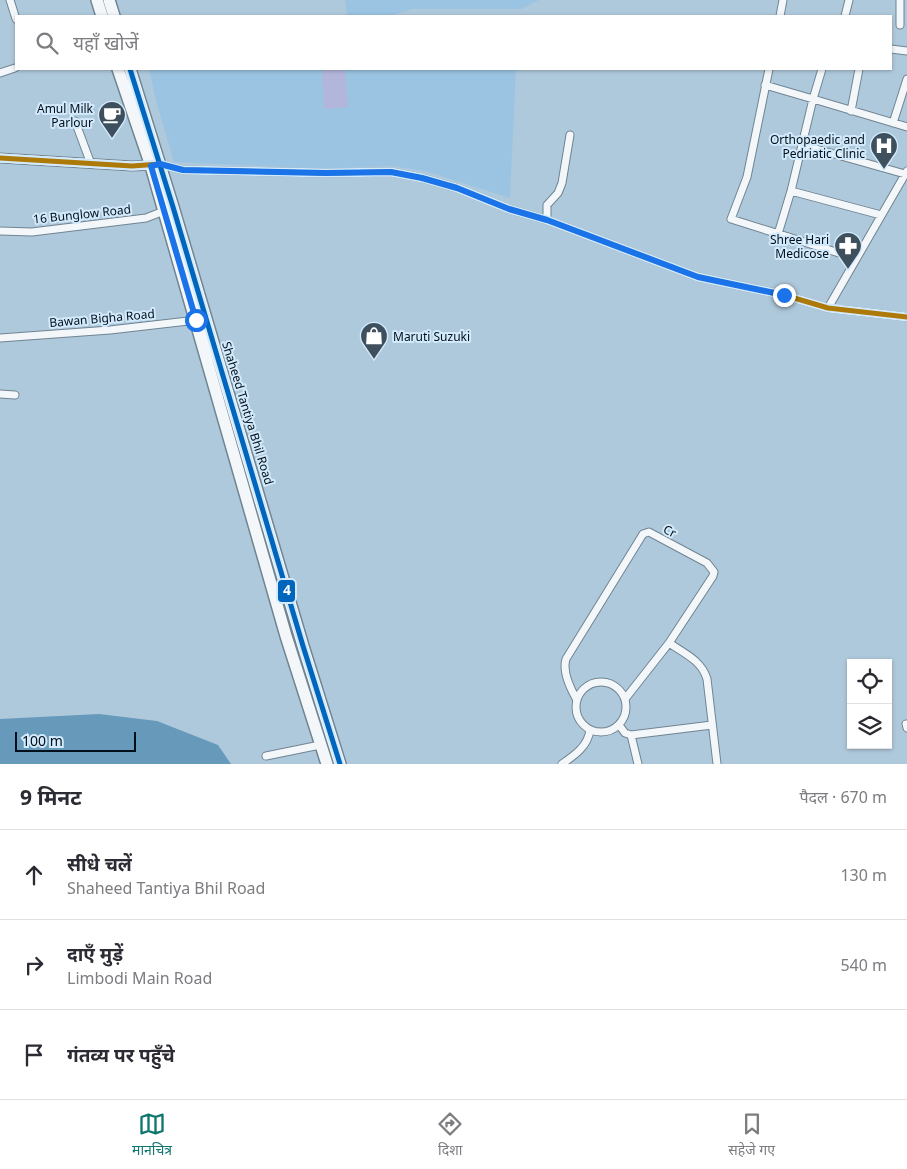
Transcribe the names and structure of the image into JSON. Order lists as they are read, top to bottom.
{
  "streets": {
    "main road": ["Shaheed Tantiya Bhil Road"],
    "street": ["16 Bunglow Road", "Bawan Bigha Road", "Cr"]
  },
  "crossings": [
    ["16 Bunglow Road", "Shaheed Tantiya Bhil Road"],
    ["Bawan Bigha Road", "Shaheed Tantiya Bhil Road"]
  ],
  "places": {
    "cafe": ["Amul Milk Parlour"],
    "hospital": ["Orthopaedic and Pedriatic Clinic"],
    "pharmacy": ["Shree Hari Medicose"],
    "shop": ["Maruti Suzuki"]
  },
  "lines": ["transit line 4"],
  "scale_bar": "100 m",
  "page": {
    "search": "यहाँ खोजें",
    "scale": "100 m",
    "heading": ["9 मिनट", "पैदल · 670 m"],
    "list": [
      ["सीधे चलें", "Shaheed Tantiya Bhil Road", "130 m"],
      ["दाएँ मुड़ें", "Limbodi Main Road", "540 m"],
      "गंतव्य पर पहुँचे"
    ],
    "nav": ["मानचित्र", "दिशा", "सहेजे गए"]
  }
}
